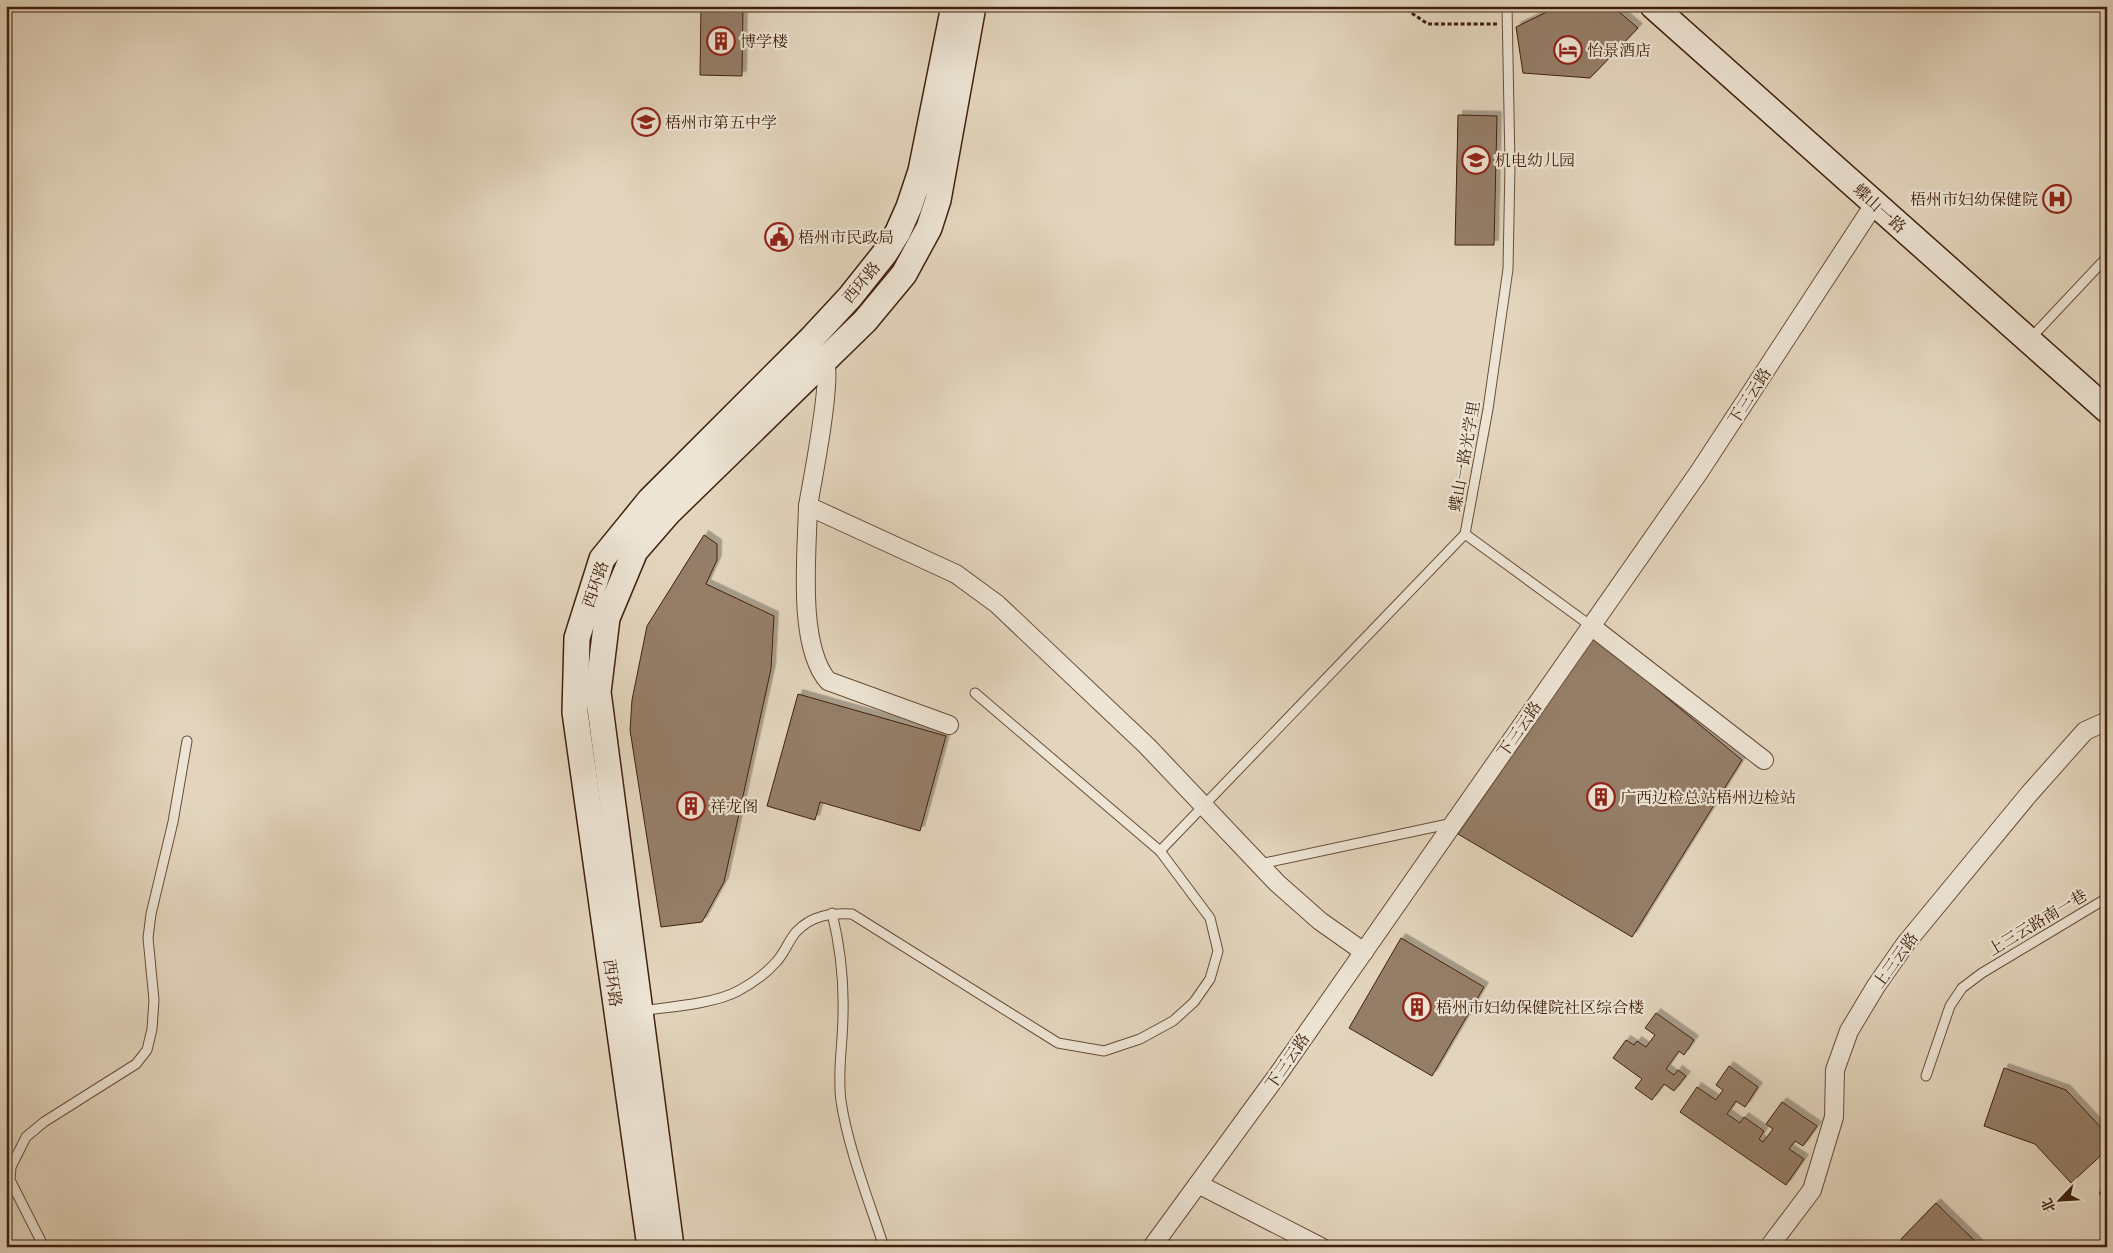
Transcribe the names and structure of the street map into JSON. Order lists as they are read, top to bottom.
{
  "streets": {
    "main road": ["蝶山一路", "西环路"],
    "street": ["下三云路", "上三云路"],
    "lane": ["蝶山一路光学里", "上三云路南一巷"]
  },
  "crossings": [
    ["蝶山一路", "下三云路"]
  ],
  "places": {
    "building": [
      "博学楼",
      "广西边检总站梧州边检站",
      "祥龙阁",
      "梧州市妇幼保健院社区综合楼"
    ],
    "hotel": ["怡景酒店"],
    "school or university": ["梧州市第五中学", "机电幼儿园"],
    "hospital": ["梧州市妇幼保健院"],
    "public building": ["梧州市民政局"]
  },
  "north": "bottom left"
}
